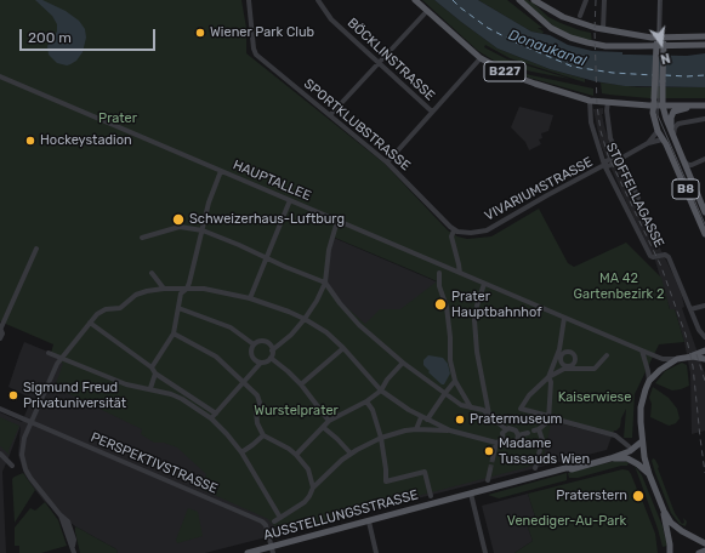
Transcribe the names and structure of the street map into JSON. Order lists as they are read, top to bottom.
{
  "streets": {
    "main road": ["B227", "B8", "AUSSTELLUNGSSTRASSE"],
    "street": [
      "BÖCKLINSTRASSE",
      "SPORTKLUBSTRASSE",
      "HAUPTALLEE",
      "VIVARIUMSTRASSE",
      "STOFFELLAGASSE",
      "PERSPEKTIVSTRASSE"
    ]
  },
  "crossings": [
    ["B227", "B8"],
    ["B227", "STOFFELLAGASSE"],
    ["SPORTKLUBSTRASSE", "VIVARIUMSTRASSE"],
    ["VIVARIUMSTRASSE", "B8"],
    ["VIVARIUMSTRASSE", "STOFFELLAGASSE"],
    ["PERSPEKTIVSTRASSE", "AUSSTELLUNGSSTRASSE"]
  ],
  "water": ["Donaukanal"],
  "parks": [
    "Prater",
    "MA 42 Gartenbezirk 2",
    "Kaiserwiese",
    "Wurstelprater",
    "Venediger-Au-Park"
  ],
  "places": [
    "Wiener Park Club",
    "Hockeystadion",
    "Schweizerhaus-Luftburg",
    "Prater Hauptbahnhof",
    "Sigmund Freud Privatuniversität",
    "Pratermuseum",
    "Madame Tussauds Wien",
    "Praterstern"
  ],
  "scale_bar": "200 m",
  "north": "bottom"
}
